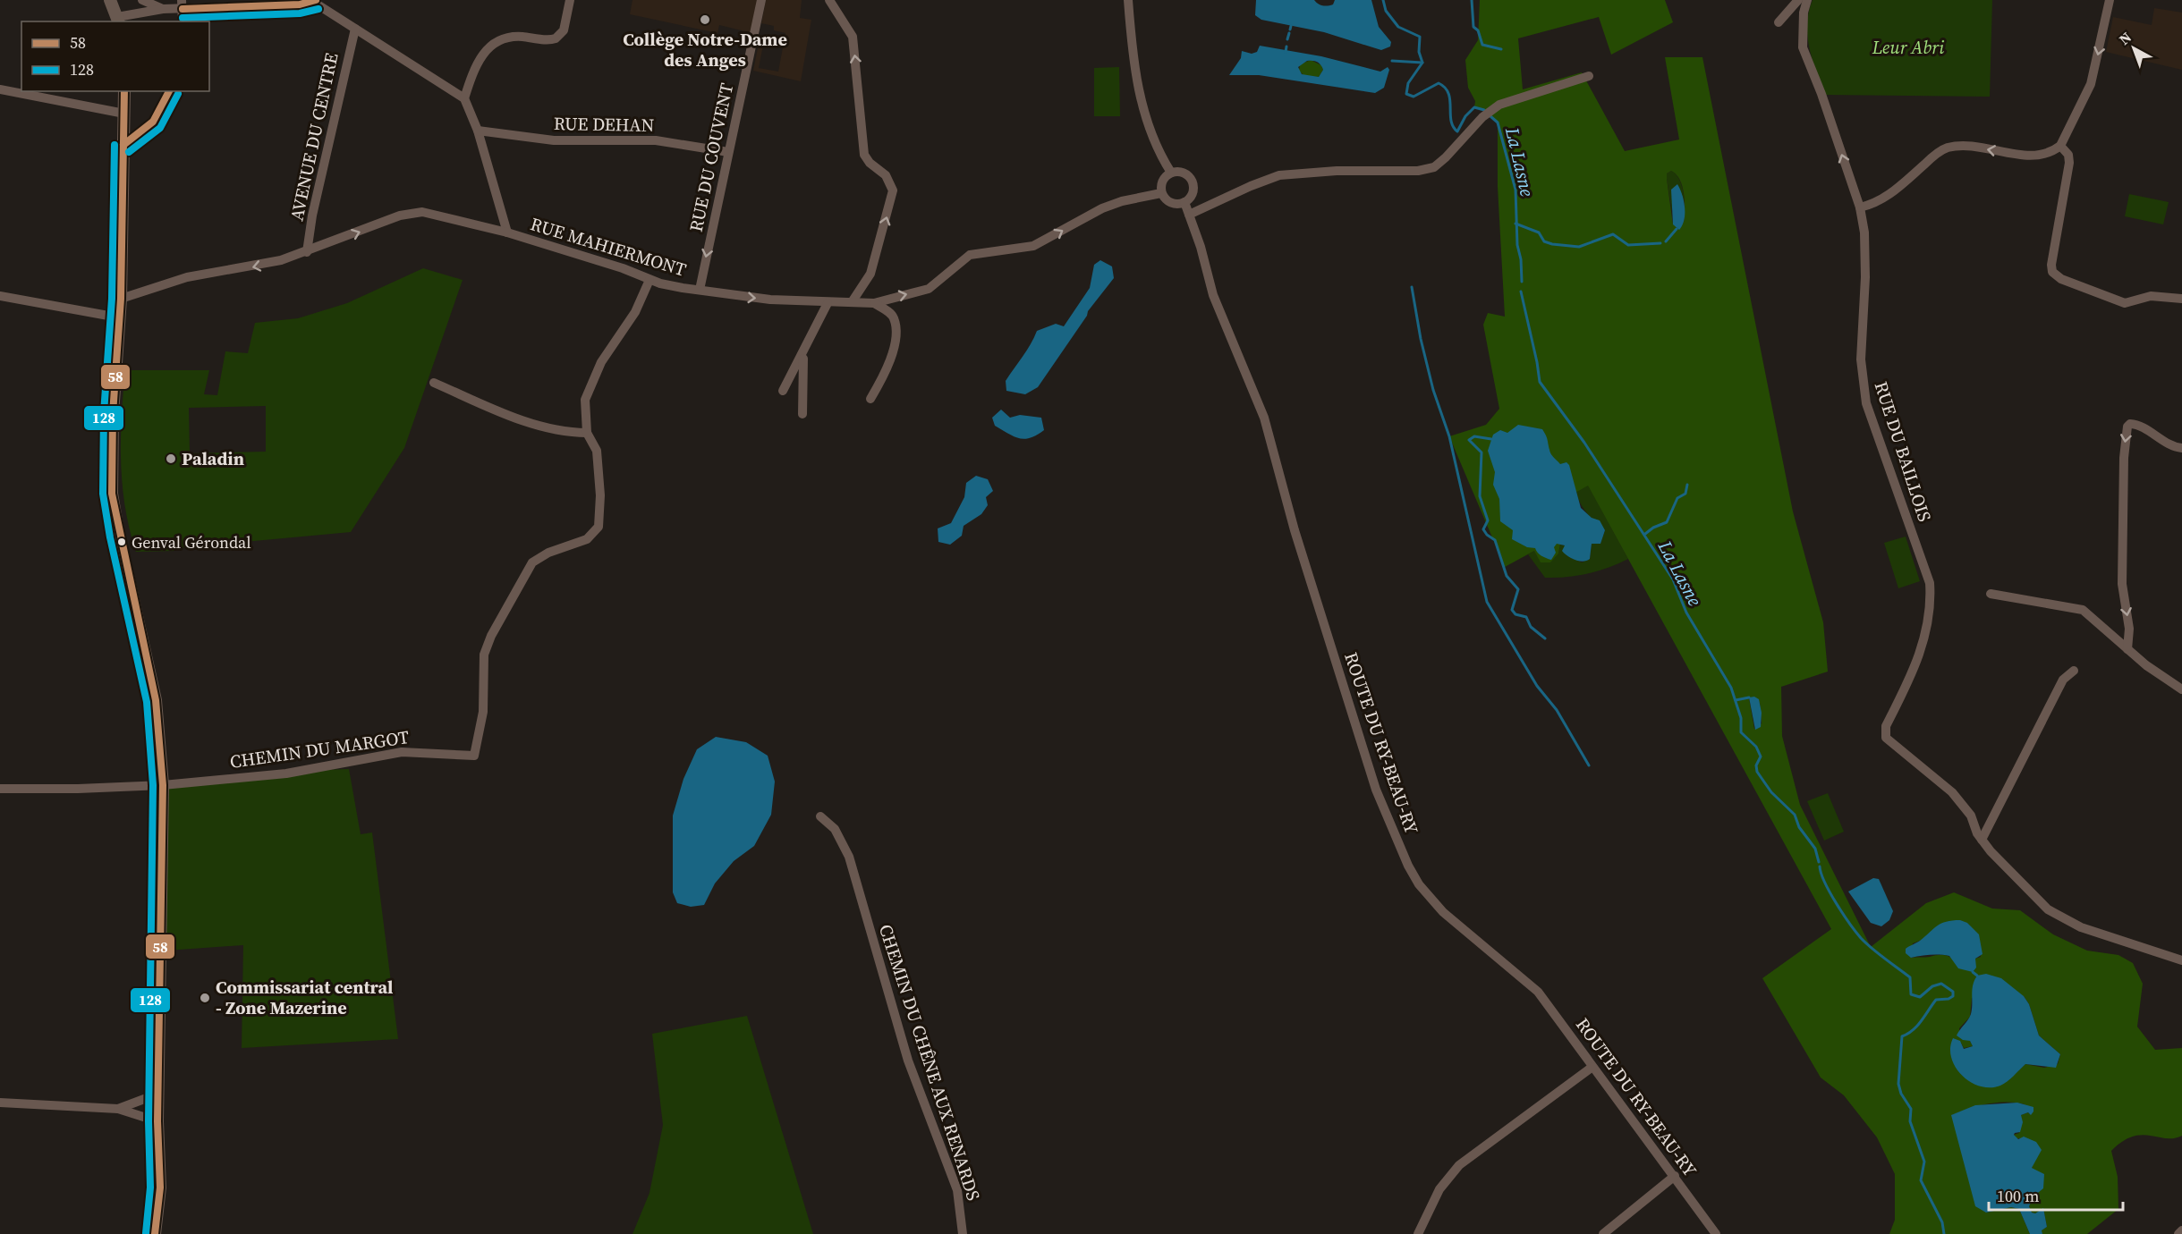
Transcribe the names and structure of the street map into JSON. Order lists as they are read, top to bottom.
{
  "streets": {
    "street": [
      "RUE DEHAN",
      "AVENUE DU CENTRE",
      "RUE DU COUVENT",
      "RUE MAHIERMONT",
      "RUE DU BAILLOIS",
      "ROUTE DU RY-BEAU-RY",
      "CHEMIN DU MARGOT",
      "CHEMIN DU CHÊNE AUX RENARDS"
    ]
  },
  "crossings": [
    ["RUE DEHAN", "RUE DU COUVENT"],
    ["RUE DEHAN", "RUE MAHIERMONT"],
    ["RUE DU COUVENT", "RUE MAHIERMONT"],
    ["RUE MAHIERMONT", "ROUTE DU RY-BEAU-RY"]
  ],
  "one_way": ["RUE DU COUVENT", "RUE MAHIERMONT"],
  "water": ["La Lasne"],
  "parks": ["Leur Abri"],
  "places": [
    "Collège Notre-Dame des Anges",
    "Paladin",
    "Genval Gérondal",
    "Commissariat central - Zone Mazerine"
  ],
  "lines": ["transit line 58", "transit line 128"],
  "legend": ["58", "128"],
  "scale_bar": "100 m",
  "north": "top left"
}
